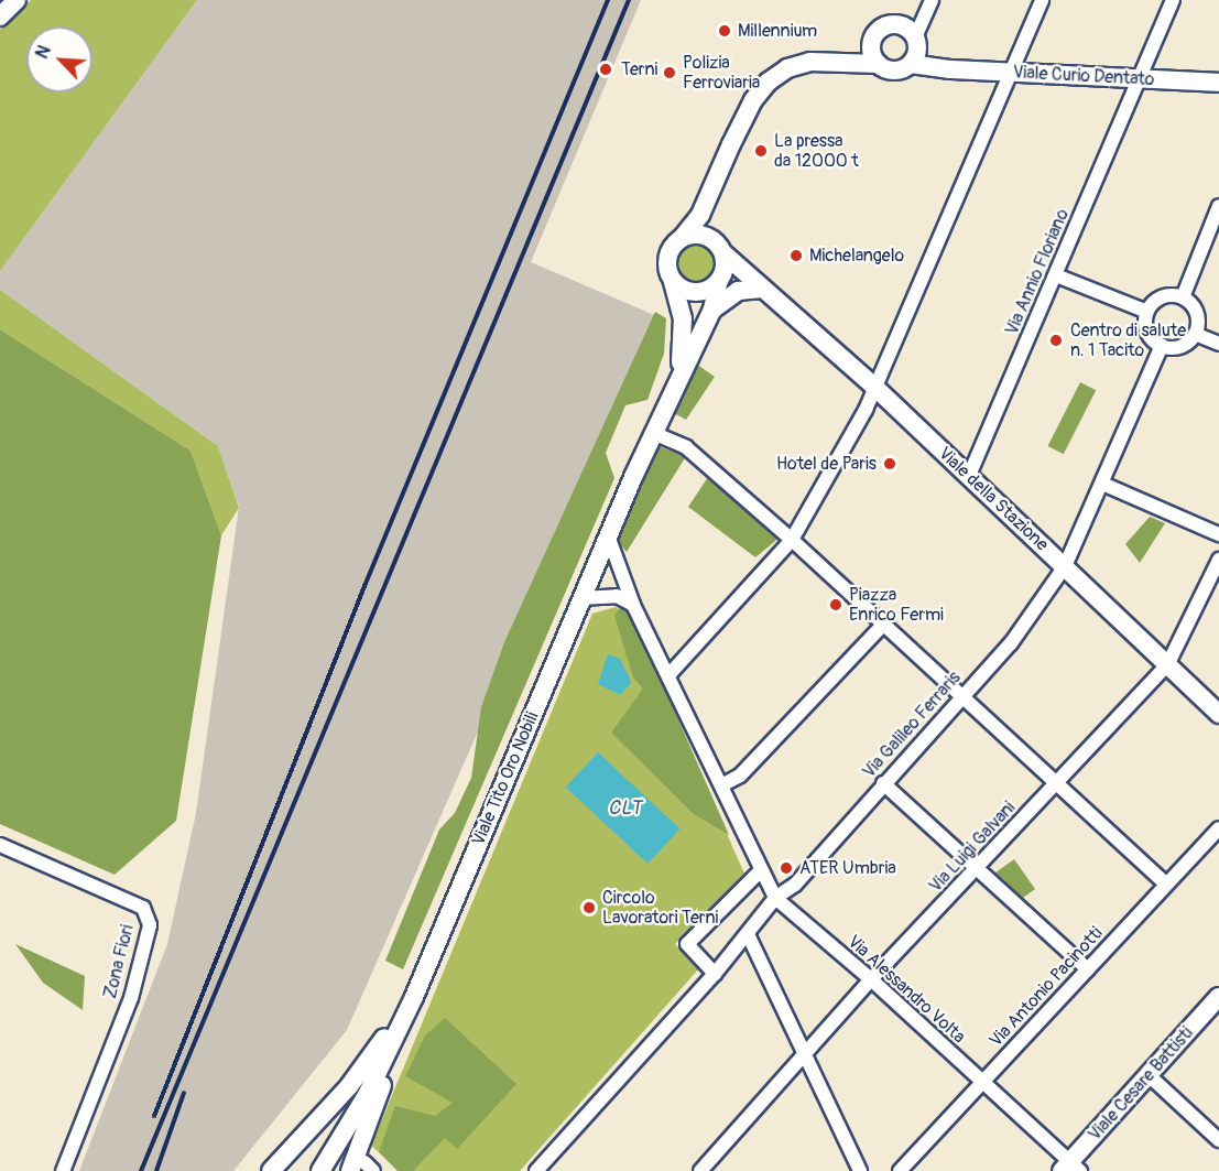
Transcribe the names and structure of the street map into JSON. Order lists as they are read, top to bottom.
{
  "streets": {
    "street": [
      "Viale Curio Dentato",
      "Via Annio Floriano",
      "Viale della Stazione",
      "Via Galileo Ferraris",
      "Viale Tito Oro Nobili",
      "Via Luigi Galvani",
      "Zona Fiori",
      "Via Antonio Pacinotti",
      "Via Alessandro Volta",
      "Viale Cesare Battisti"
    ]
  },
  "crossings": [
    ["Viale Curio Dentato", "Via Annio Floriano"],
    ["Via Annio Floriano", "Viale della Stazione"],
    ["Viale della Stazione", "Via Galileo Ferraris"],
    ["Viale della Stazione", "Viale Tito Oro Nobili"],
    ["Viale della Stazione", "Via Luigi Galvani"],
    ["Via Galileo Ferraris", "Via Alessandro Volta"],
    ["Viale Tito Oro Nobili", "Via Alessandro Volta"],
    ["Via Luigi Galvani", "Via Alessandro Volta"],
    ["Via Antonio Pacinotti", "Via Alessandro Volta"],
    ["Via Alessandro Volta", "Viale Cesare Battisti"]
  ],
  "water": ["CLT"],
  "places": [
    "Millennium",
    "Terni",
    "Polizia Ferroviaria",
    "La pressa da 12000 t",
    "Michelangelo",
    "Centro di salute n. 1 Tacito",
    "Hotel de Paris",
    "Piazza Enrico Fermi",
    "ATER Umbria",
    "Circolo Lavoratori Terni"
  ],
  "north": "top left"
}
